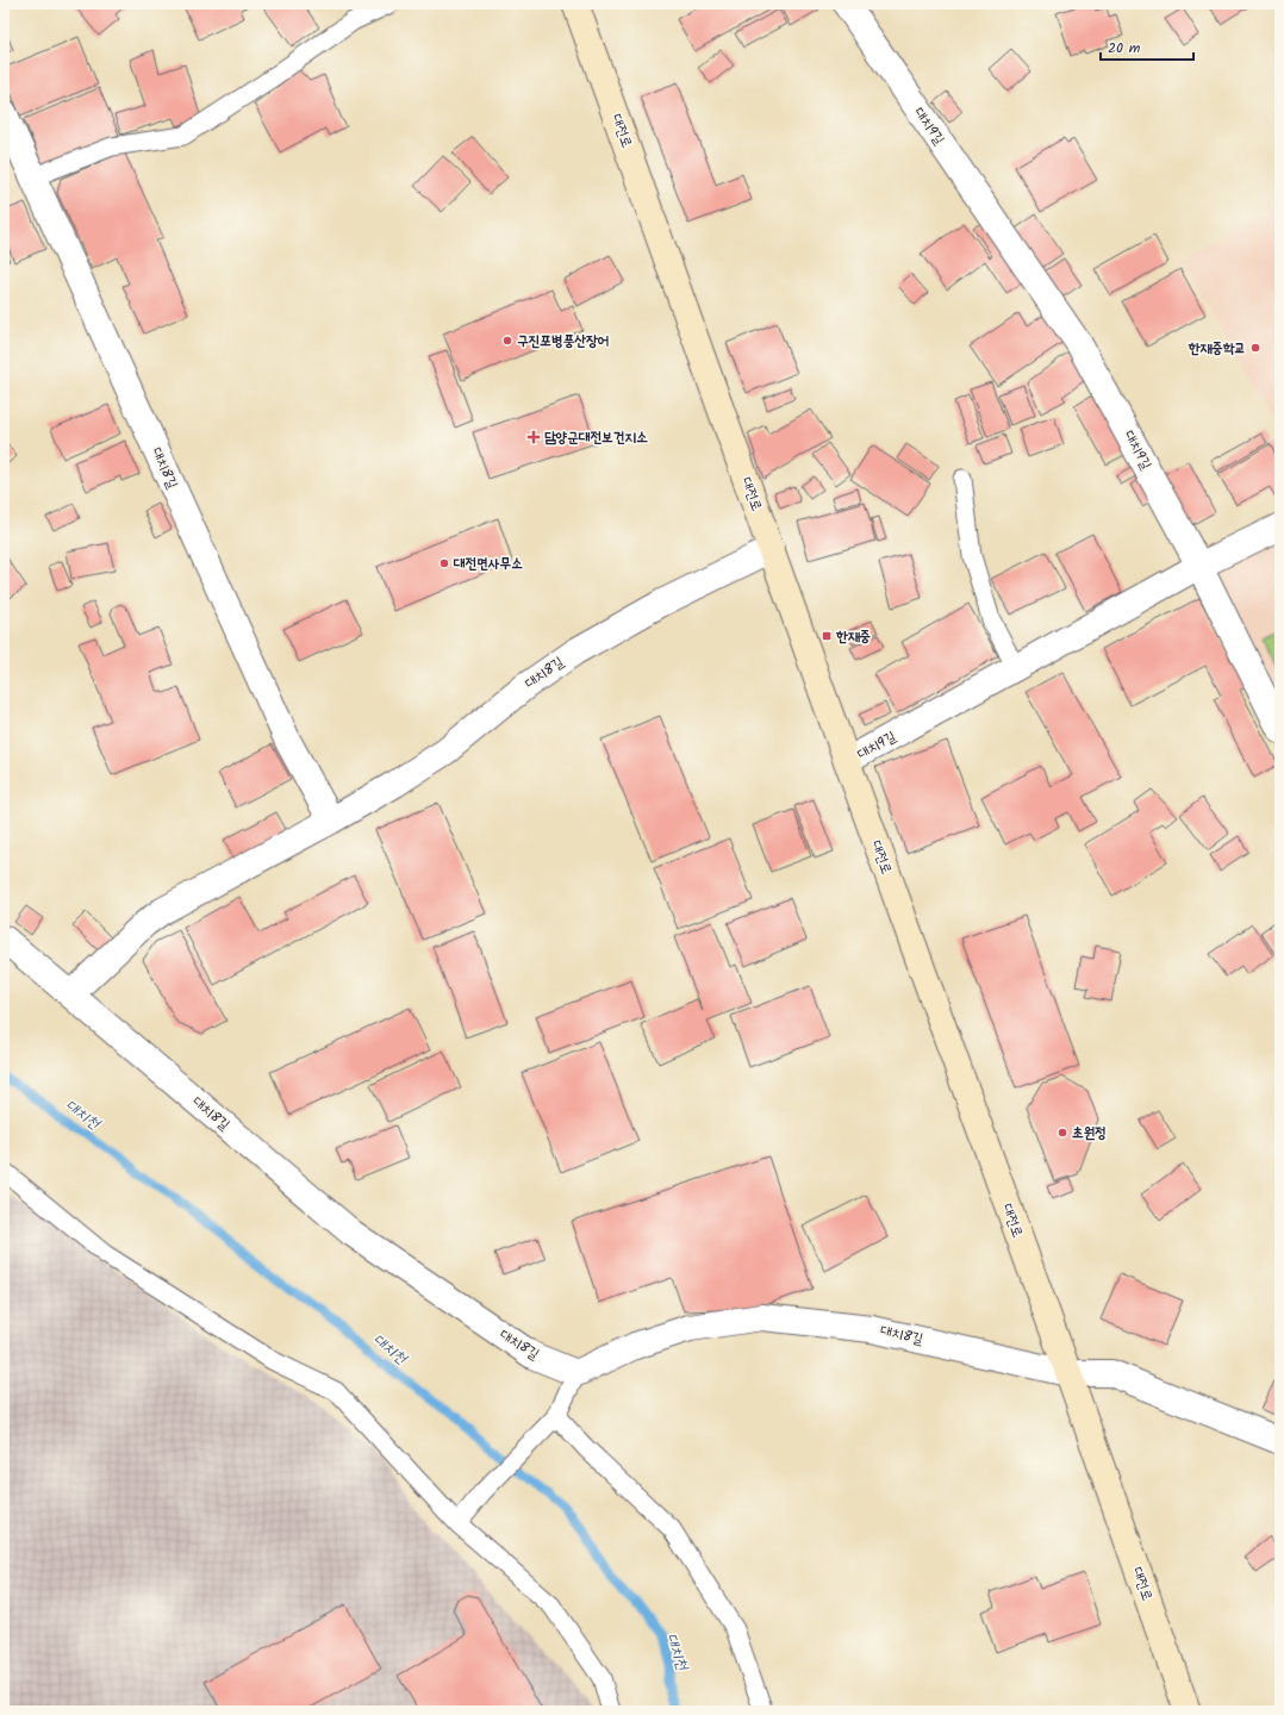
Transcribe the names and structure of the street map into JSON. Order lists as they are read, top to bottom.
{
  "streets": {
    "street": ["대치9길", "대전로", "대치8길"]
  },
  "crossings": [
    ["대치9길", "대전로"],
    ["대전로", "대치8길"]
  ],
  "water": ["대치천"],
  "places": {
    "other": [
      "구진포병풍산장어",
      "한재중학교",
      "대전면사무소",
      "초원정"
    ],
    "health": ["담양군대전보건지소"],
    "transit": ["한재중"]
  },
  "scale_bar": "20 m"
}
